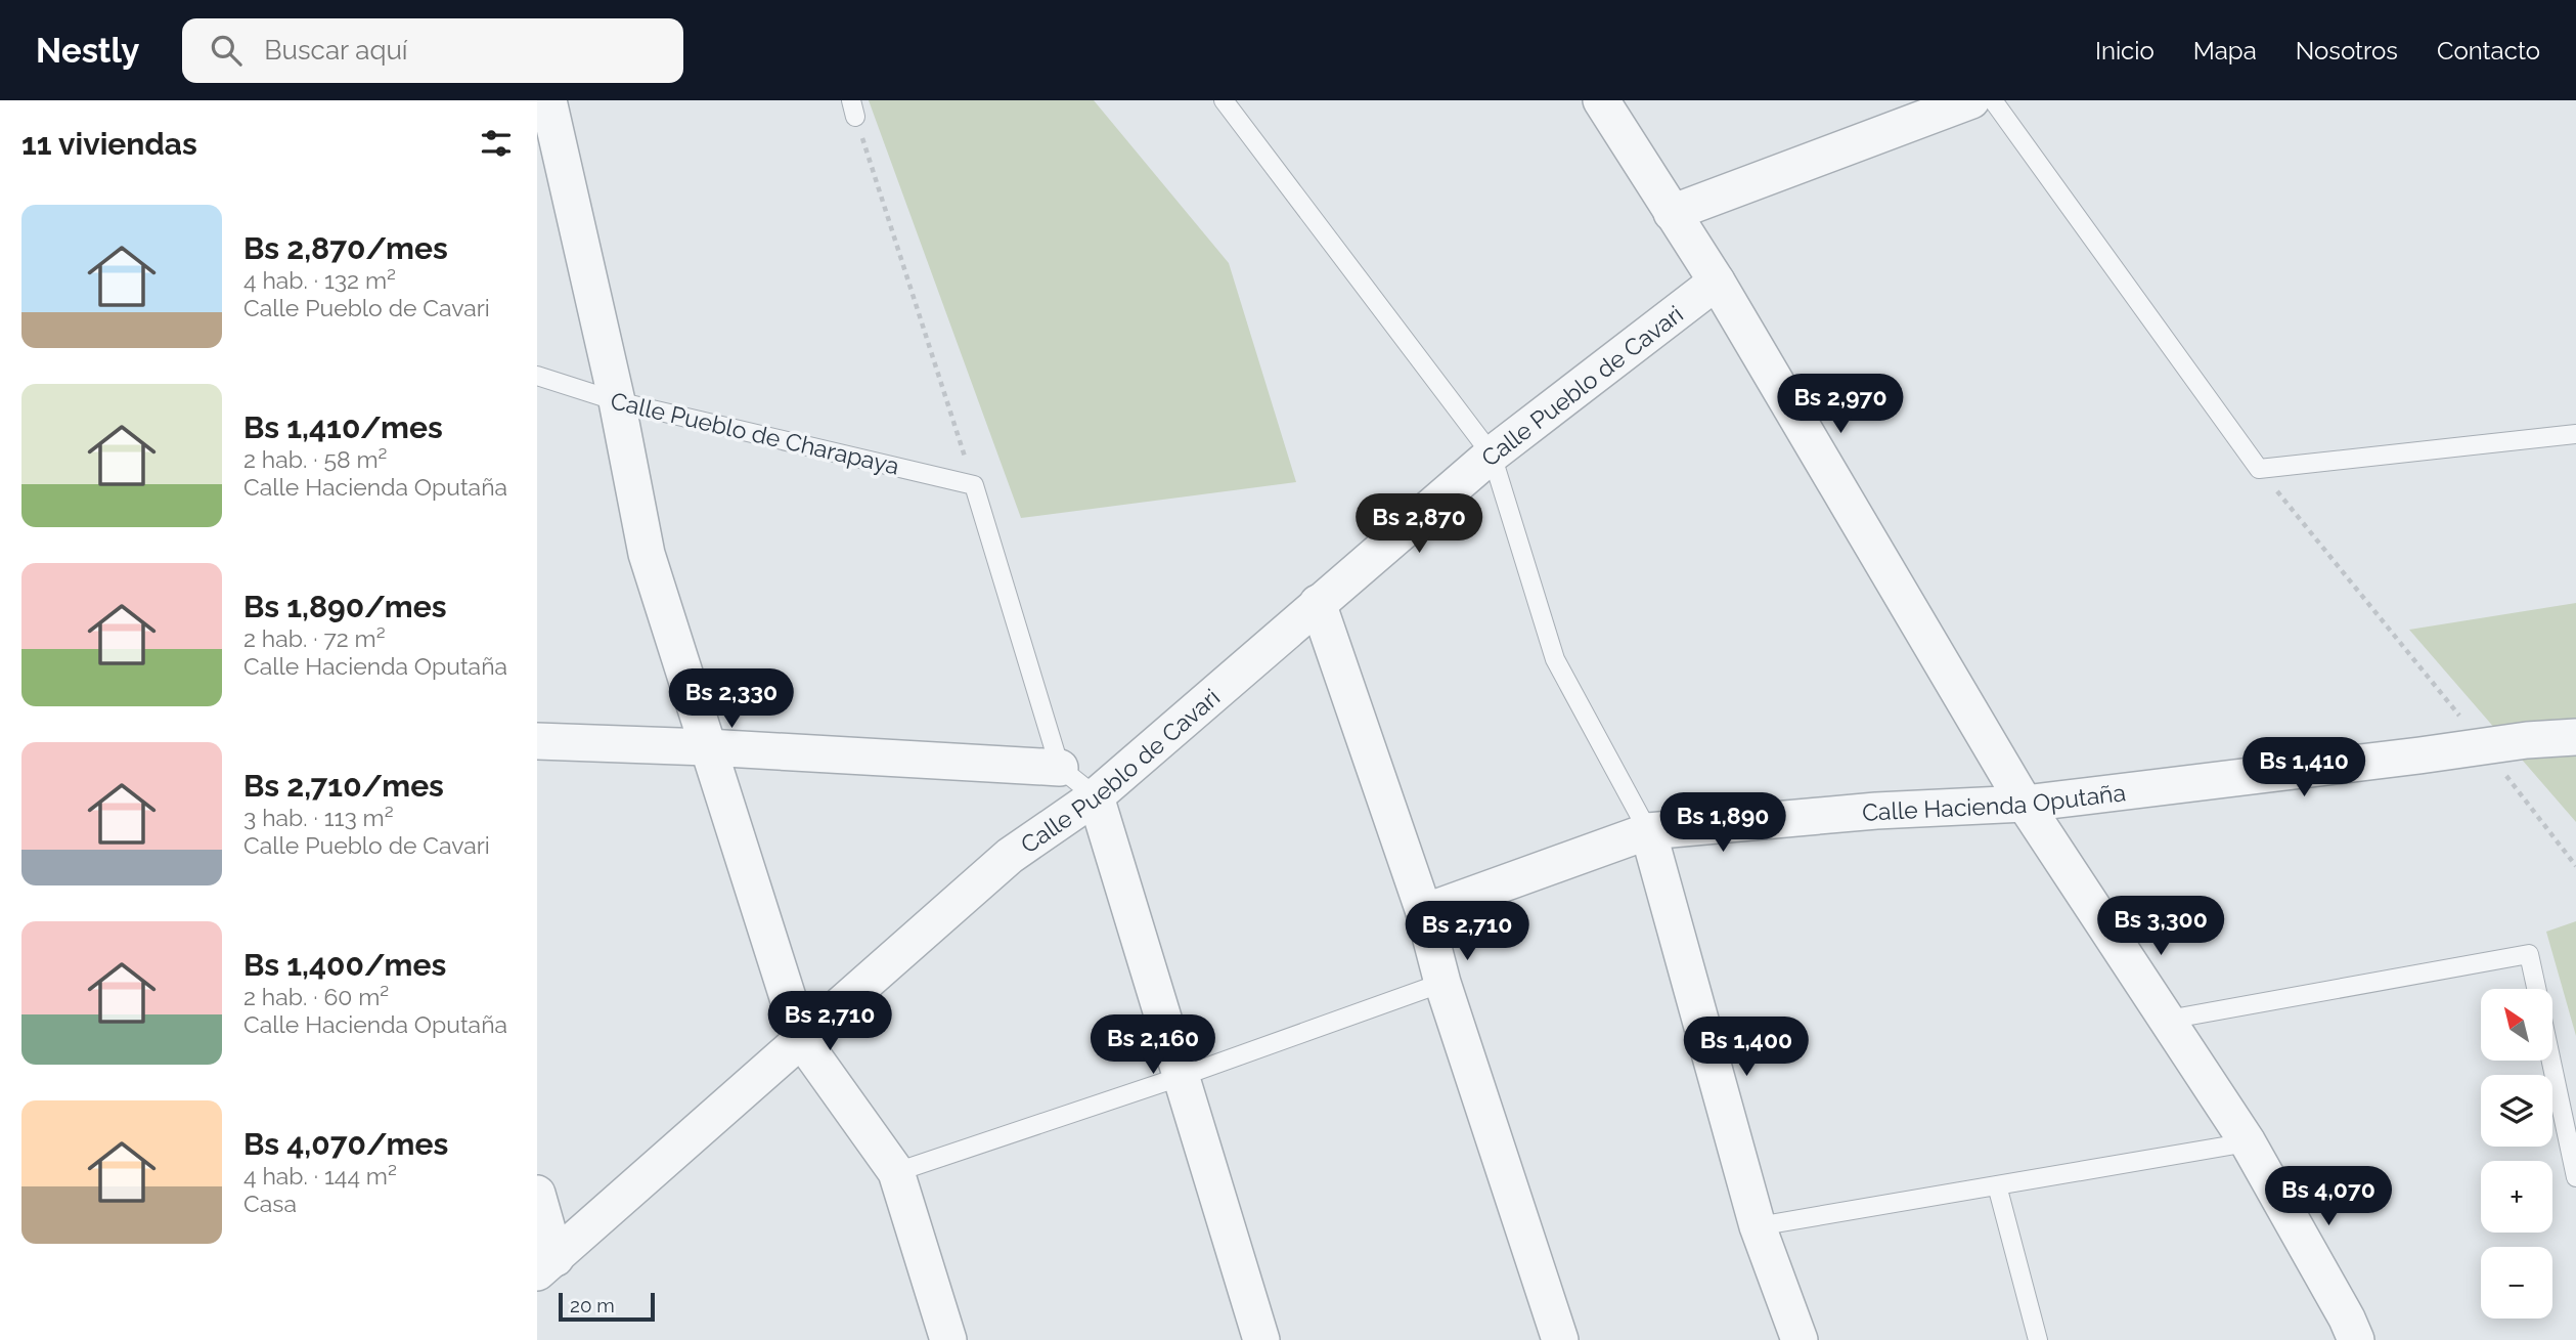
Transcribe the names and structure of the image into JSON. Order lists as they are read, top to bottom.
{
  "streets": {
    "street": ["Calle Pueblo de Cavari", "Calle Hacienda Oputaña"],
    "lane": ["Calle Pueblo de Charapaya"]
  },
  "scale_bar": "20 m",
  "north": "top left",
  "page": {
    "header": "Nestly",
    "search": "Buscar aquí",
    "nav": [
      "Inicio",
      "Mapa",
      "Nosotros",
      "Contacto"
    ],
    "heading": "11 viviendas",
    "list": [
      {
        "name": "Bs 2,870/mes",
        "note": "4 hab. · 132 m² · Calle Pueblo de Cavari"
      },
      {
        "name": "Bs 1,410/mes",
        "note": "2 hab. · 58 m² · Calle Hacienda Oputaña"
      },
      {
        "name": "Bs 1,890/mes",
        "note": "2 hab. · 72 m² · Calle Hacienda Oputaña"
      },
      {
        "name": "Bs 2,710/mes",
        "note": "3 hab. · 113 m² · Calle Pueblo de Cavari"
      },
      {
        "name": "Bs 1,400/mes",
        "note": "2 hab. · 60 m² · Calle Hacienda Oputaña"
      },
      {
        "name": "Bs 4,070/mes",
        "note": "4 hab. · 144 m² · Casa"
      }
    ],
    "price": [
      "Bs 2,970",
      "Bs 2,870",
      "Bs 2,330",
      "Bs 1,410",
      "Bs 1,890",
      "Bs 3,300",
      "Bs 2,710",
      "Bs 2,710",
      "Bs 2,160",
      "Bs 1,400",
      "Bs 4,070"
    ],
    "map_buttons": ["+", "−"],
    "scale": "20 m"
  }
}
